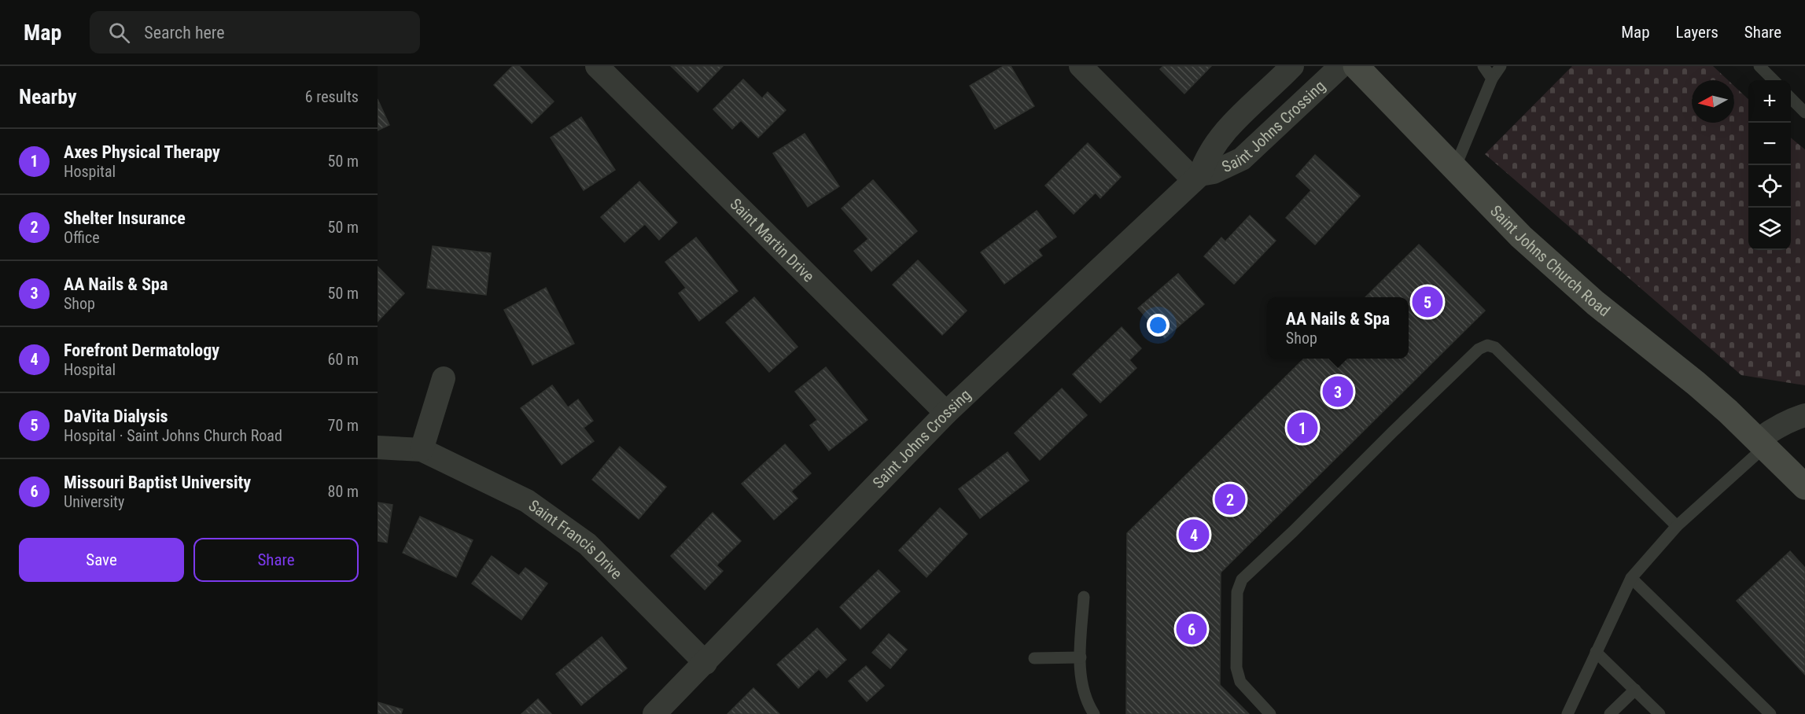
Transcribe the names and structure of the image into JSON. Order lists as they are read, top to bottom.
{
  "streets": {
    "street": [
      "Saint Johns Crossing",
      "Saint Martin Drive",
      "Saint Johns Church Road",
      "Saint Francis Drive"
    ]
  },
  "crossings": [
    ["Saint Johns Crossing", "Saint Martin Drive"],
    ["Saint Johns Crossing", "Saint Francis Drive"]
  ],
  "north": "left",
  "page": {
    "header": "Map",
    "search": "Search here",
    "nav": ["Map", "Layers", "Share"],
    "heading": ["Nearby", "6 results"],
    "map_buttons": ["+", "−"],
    "list": [
      {
        "mark": "1",
        "name": "Axes Physical Therapy",
        "note": "Hospital",
        "value": "50 m"
      },
      {
        "mark": "2",
        "name": "Shelter Insurance",
        "note": "Office",
        "value": "50 m"
      },
      {
        "mark": "3",
        "name": "AA Nails & Spa",
        "note": "Shop",
        "value": "50 m"
      },
      {
        "mark": "4",
        "name": "Forefront Dermatology",
        "note": "Hospital",
        "value": "60 m"
      },
      {
        "mark": "5",
        "name": "DaVita Dialysis",
        "note": "Hospital · Saint Johns Church Road",
        "value": "70 m"
      },
      {
        "mark": "6",
        "name": "Missouri Baptist University",
        "note": "University",
        "value": "80 m"
      }
    ],
    "pins": [
      "5",
      "3",
      "1",
      "2",
      "4",
      "6"
    ],
    "popup": ["AA Nails & Spa", "Shop"],
    "buttons": ["Save", "Share"]
  }
}
